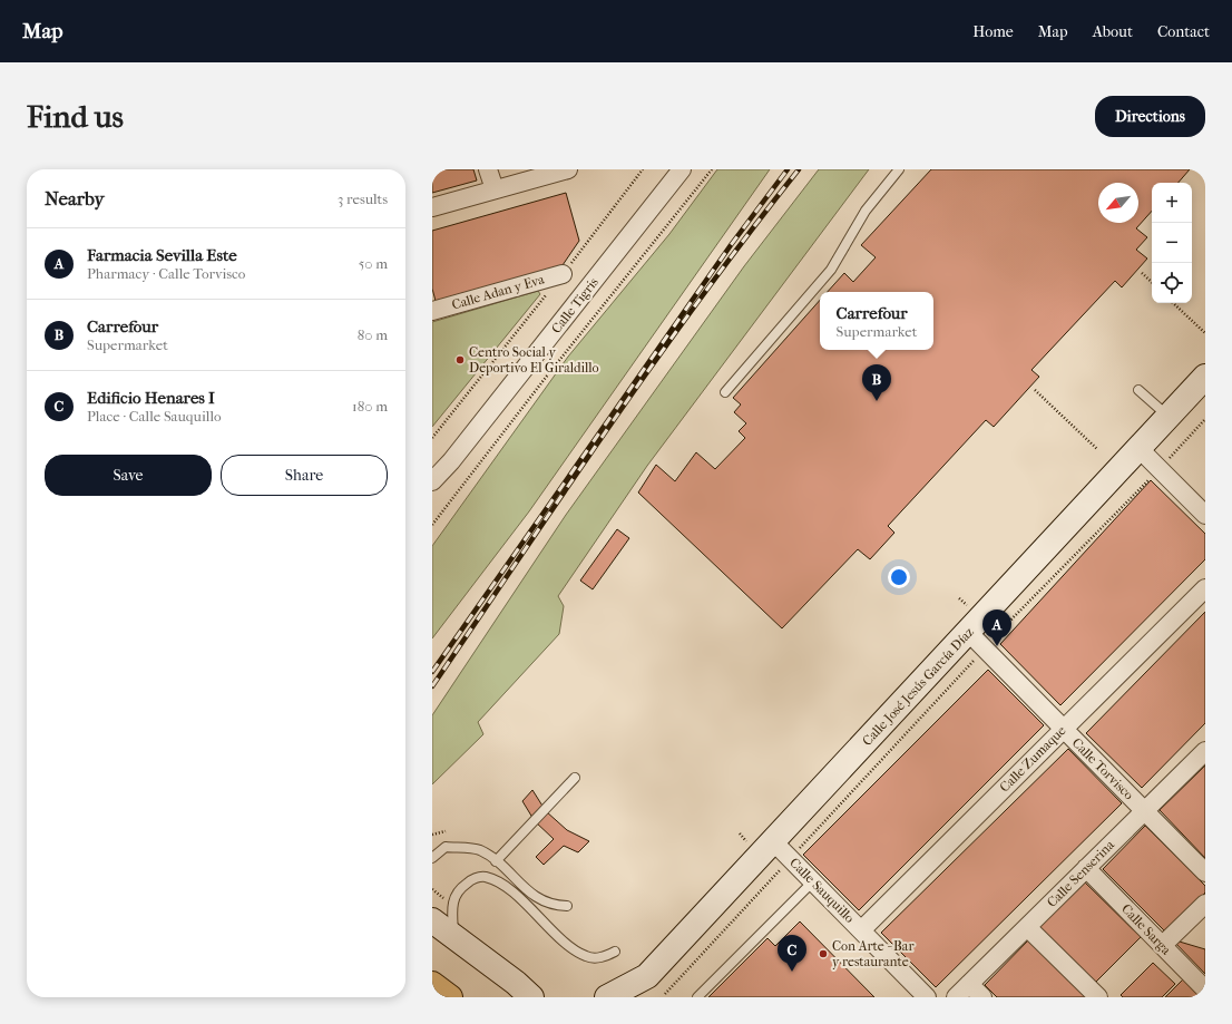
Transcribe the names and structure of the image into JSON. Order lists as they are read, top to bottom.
{
  "streets": {
    "street": [
      "Calle Adan y Eva",
      "Calle Tigris",
      "Calle José Jesús García Díaz",
      "Calle Zumaque",
      "Calle Torvisco",
      "Calle Senserina",
      "Calle Sauquillo",
      "Calle Sarga"
    ]
  },
  "crossings": [
    ["Calle José Jesús García Díaz", "Calle Torvisco"],
    ["Calle José Jesús García Díaz", "Calle Sauquillo"],
    ["Calle Zumaque", "Calle Torvisco"],
    ["Calle Zumaque", "Calle Sauquillo"],
    ["Calle Torvisco", "Calle Senserina"],
    ["Calle Senserina", "Calle Sarga"]
  ],
  "places": ["Centro Social y Deportivo El Giraldillo", "Con Arte - Bar y restaurante"],
  "north": "bottom left",
  "page": {
    "header": "Map",
    "nav": [
      "Home",
      "Map",
      "About",
      "Contact"
    ],
    "buttons": [
      "Directions",
      ["Save", "Share"]
    ],
    "title": "Find us",
    "heading": ["Nearby", "3 results"],
    "map_buttons": ["+", "−"],
    "list": [
      {
        "mark": "A",
        "name": "Farmacia Sevilla Este",
        "note": "Pharmacy · Calle Torvisco",
        "value": "50 m"
      },
      {
        "mark": "B",
        "name": "Carrefour",
        "note": "Supermarket",
        "value": "80 m"
      },
      {
        "mark": "C",
        "name": "Edificio Henares I",
        "note": "Place · Calle Sauquillo",
        "value": "180 m"
      }
    ],
    "popup": ["Carrefour", "Supermarket"],
    "pins": ["B", "A", "C"]
  }
}
